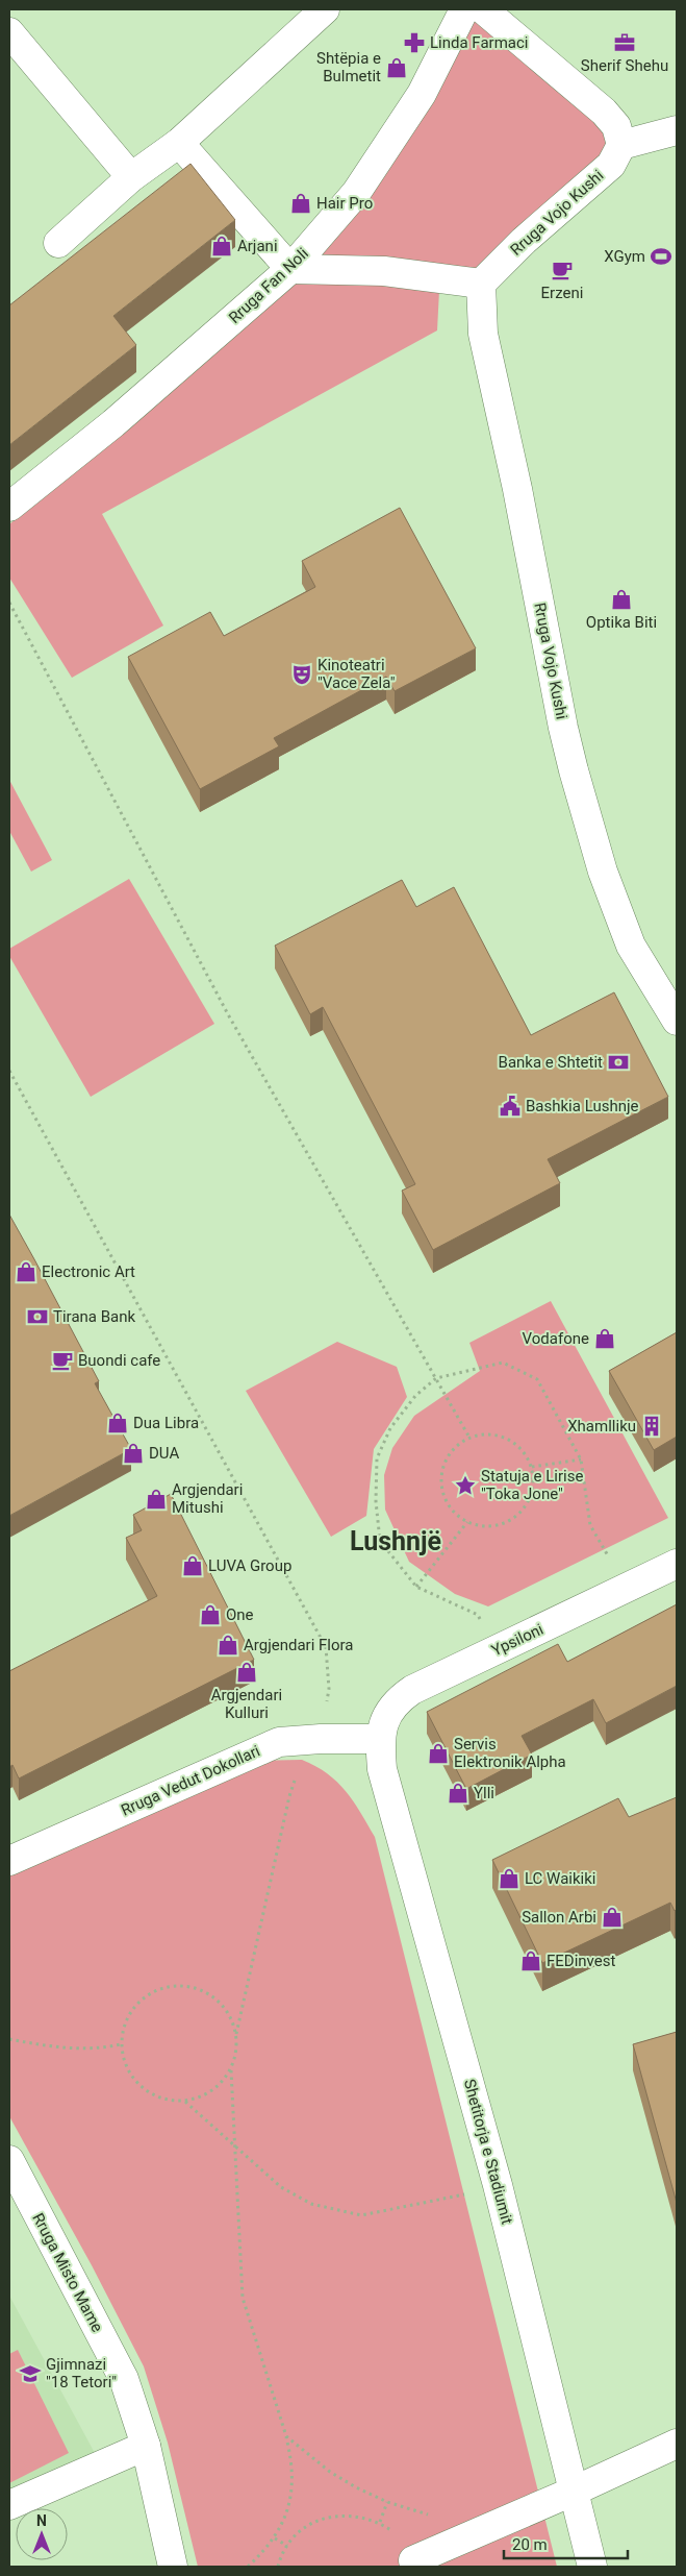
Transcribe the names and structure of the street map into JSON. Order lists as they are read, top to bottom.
{
  "streets": {
    "main road": [
      "Rruga Vojo Kushi",
      "Rruga Fan Noli",
      "Ypsiloni",
      "Rruga Vedut Dokollari",
      "Shetitorja e Stadiumit",
      "Rruga Misto Mame"
    ]
  },
  "crossings": [
    ["Ypsiloni", "Rruga Vedut Dokollari"],
    ["Ypsiloni", "Shetitorja e Stadiumit"],
    ["Rruga Vedut Dokollari", "Shetitorja e Stadiumit"]
  ],
  "districts": ["Lushnjë"],
  "places": {
    "pharmacy": ["Linda Farmaci"],
    "office": ["Sherif Shehu"],
    "shop": [
      "Shtëpia e Bulmetit",
      "Hair Pro",
      "Arjani",
      "Optika Biti",
      "Electronic Art",
      "Vodafone",
      "Dua Libra",
      "DUA",
      "Argjendari Mitushi",
      "LUVA Group",
      "One",
      "Argjendari Flora",
      "Argjendari Kulluri",
      "Servis Elektronik Alpha",
      "Ylli",
      "LC Waikiki",
      "Sallon Arbi",
      "FEDinvest"
    ],
    "sports": ["XGym"],
    "cafe": ["Erzeni", "Buondi cafe"],
    "theatre": ["Kinoteatri \"Vace Zela\""],
    "bank": ["Banka e Shtetit", "Tirana Bank"],
    "public building": ["Bashkia Lushnje"],
    "building": ["Xhamlliku"],
    "place": ["Statuja e Lirise \"Toka Jone\""],
    "school or university": ["Gjimnazi \"18 Tetori\""]
  },
  "scale_bar": "20 m",
  "north": "top"
}
